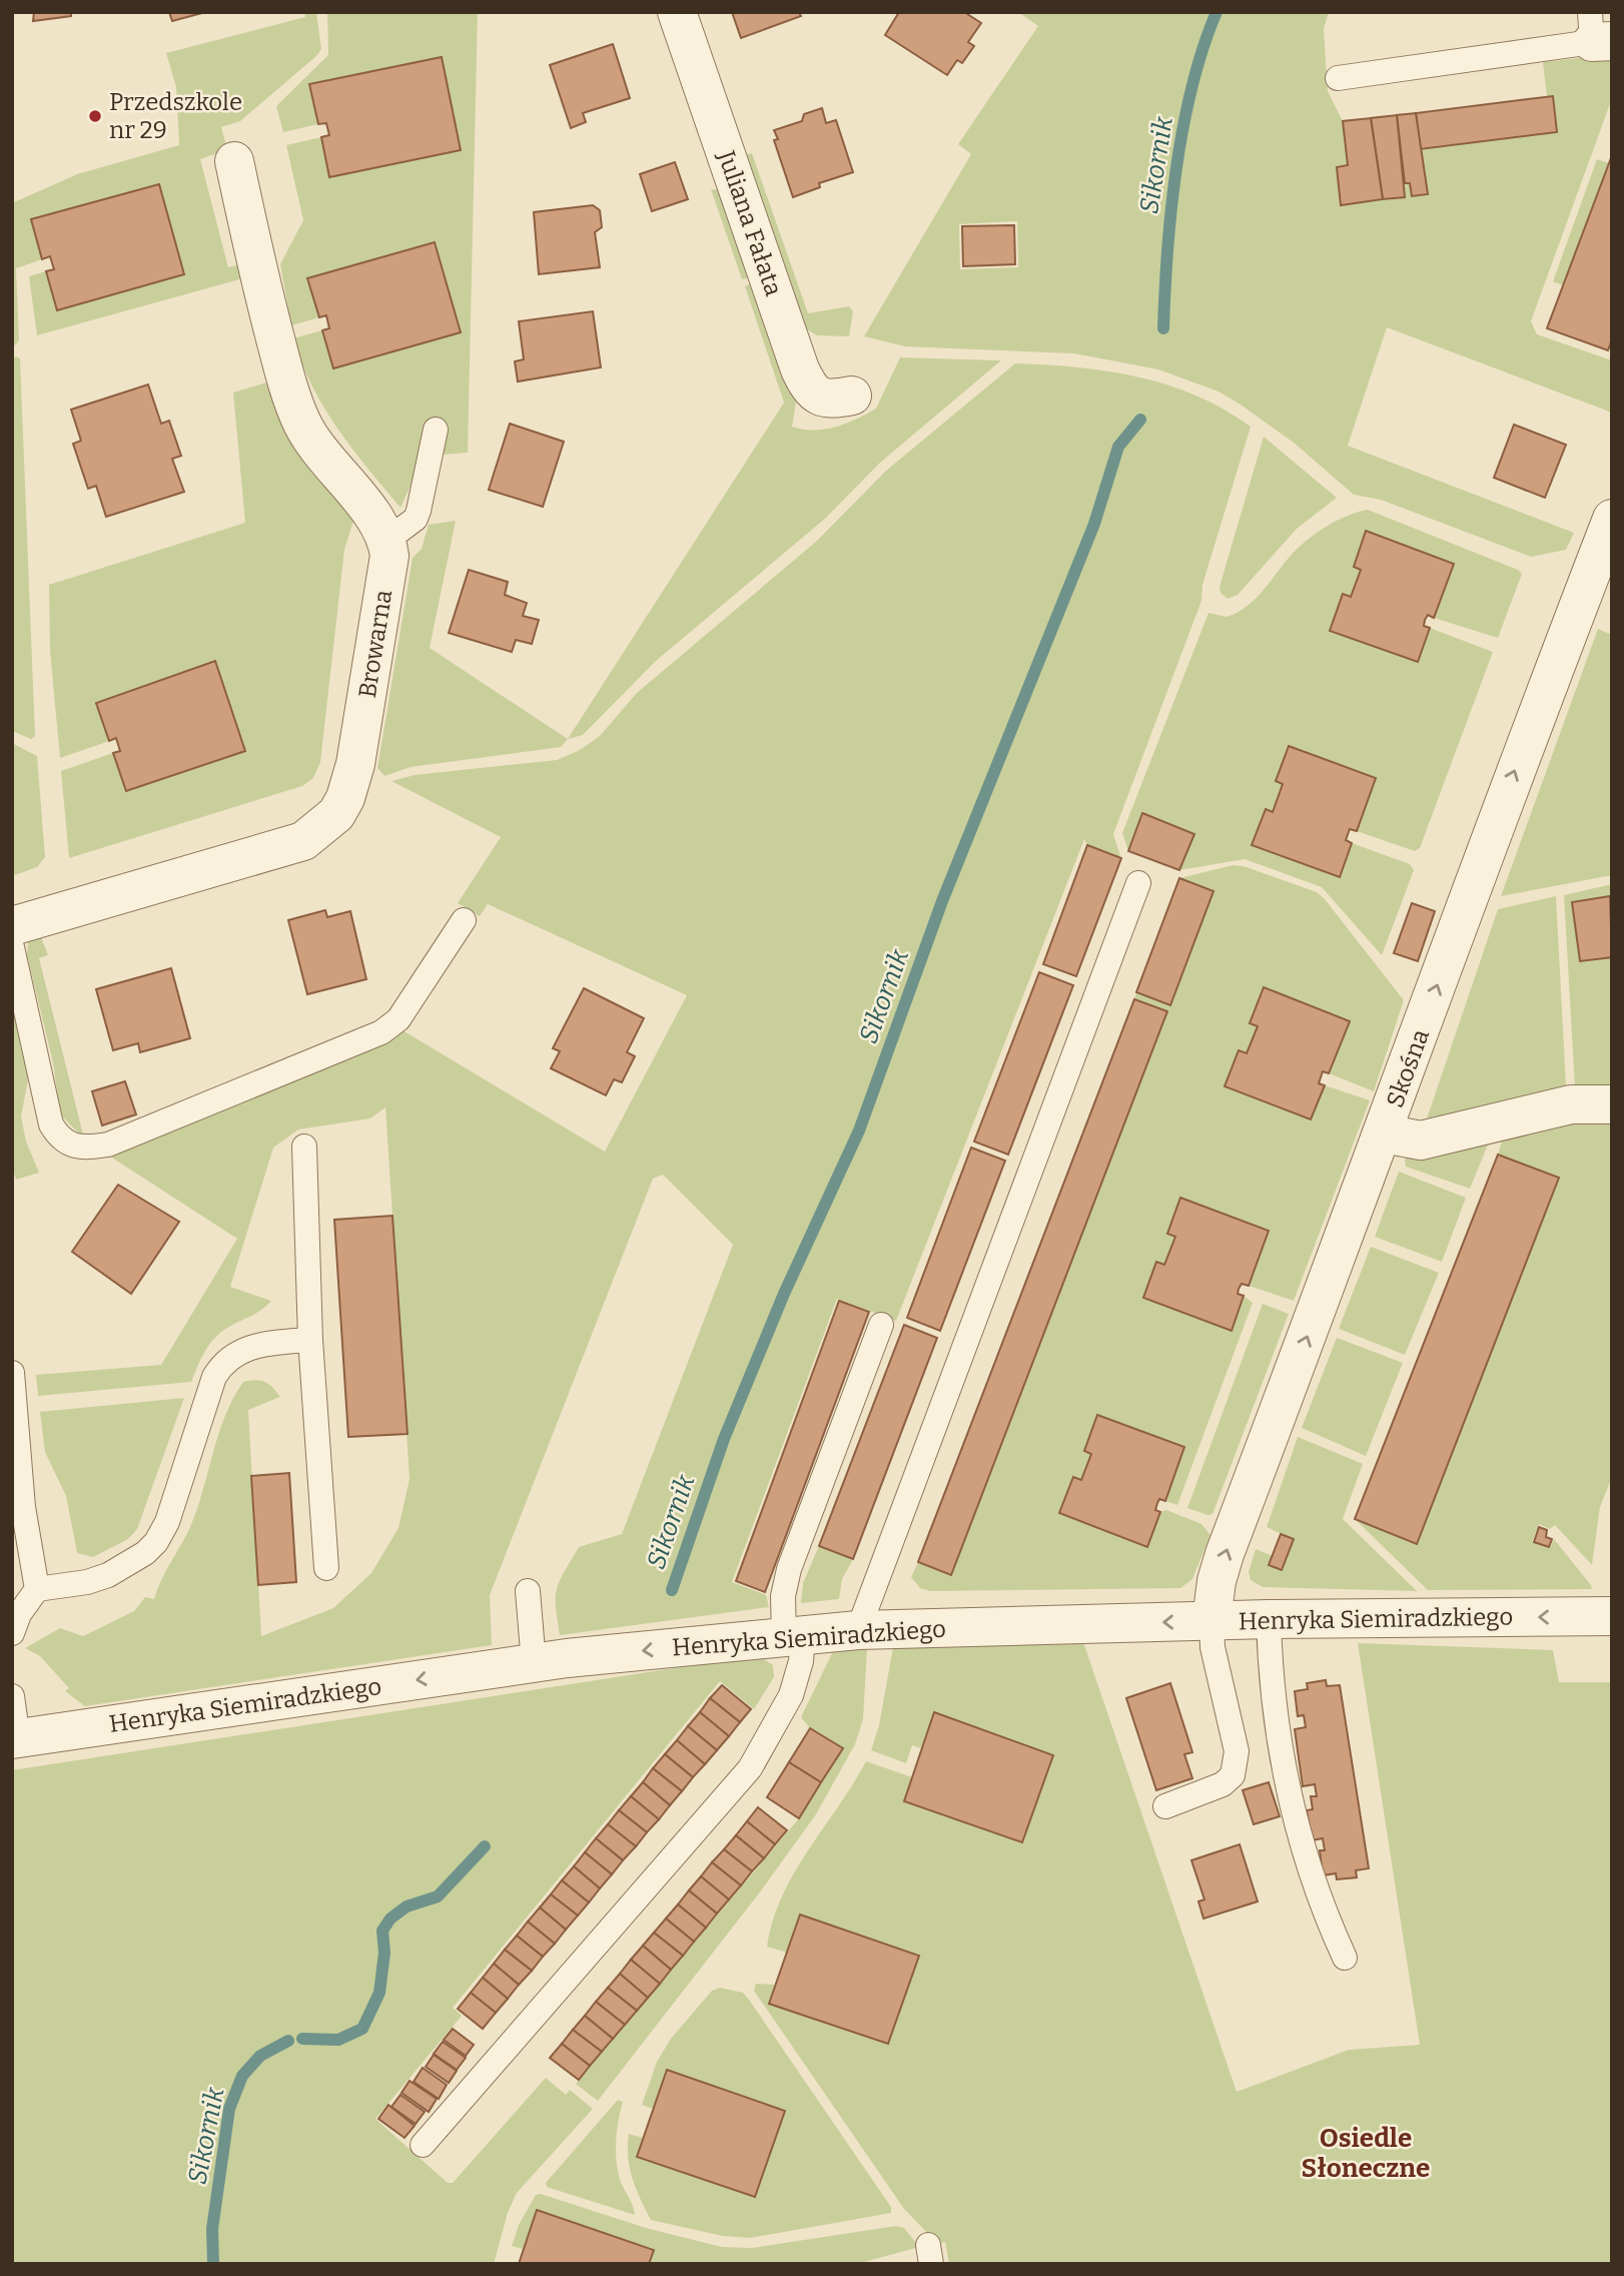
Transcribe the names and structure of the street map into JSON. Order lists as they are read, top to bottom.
{
  "streets": {
    "street": [
      "Juliana Fałata",
      "Browarna",
      "Skośna",
      "Henryka Siemiradzkiego"
    ]
  },
  "crossings": [
    ["Skośna", "Henryka Siemiradzkiego"]
  ],
  "one_way": ["Skośna", "Henryka Siemiradzkiego"],
  "districts": ["Osiedle Słoneczne"],
  "water": ["Sikornik"],
  "places": ["Przedszkole nr 29"]
}
